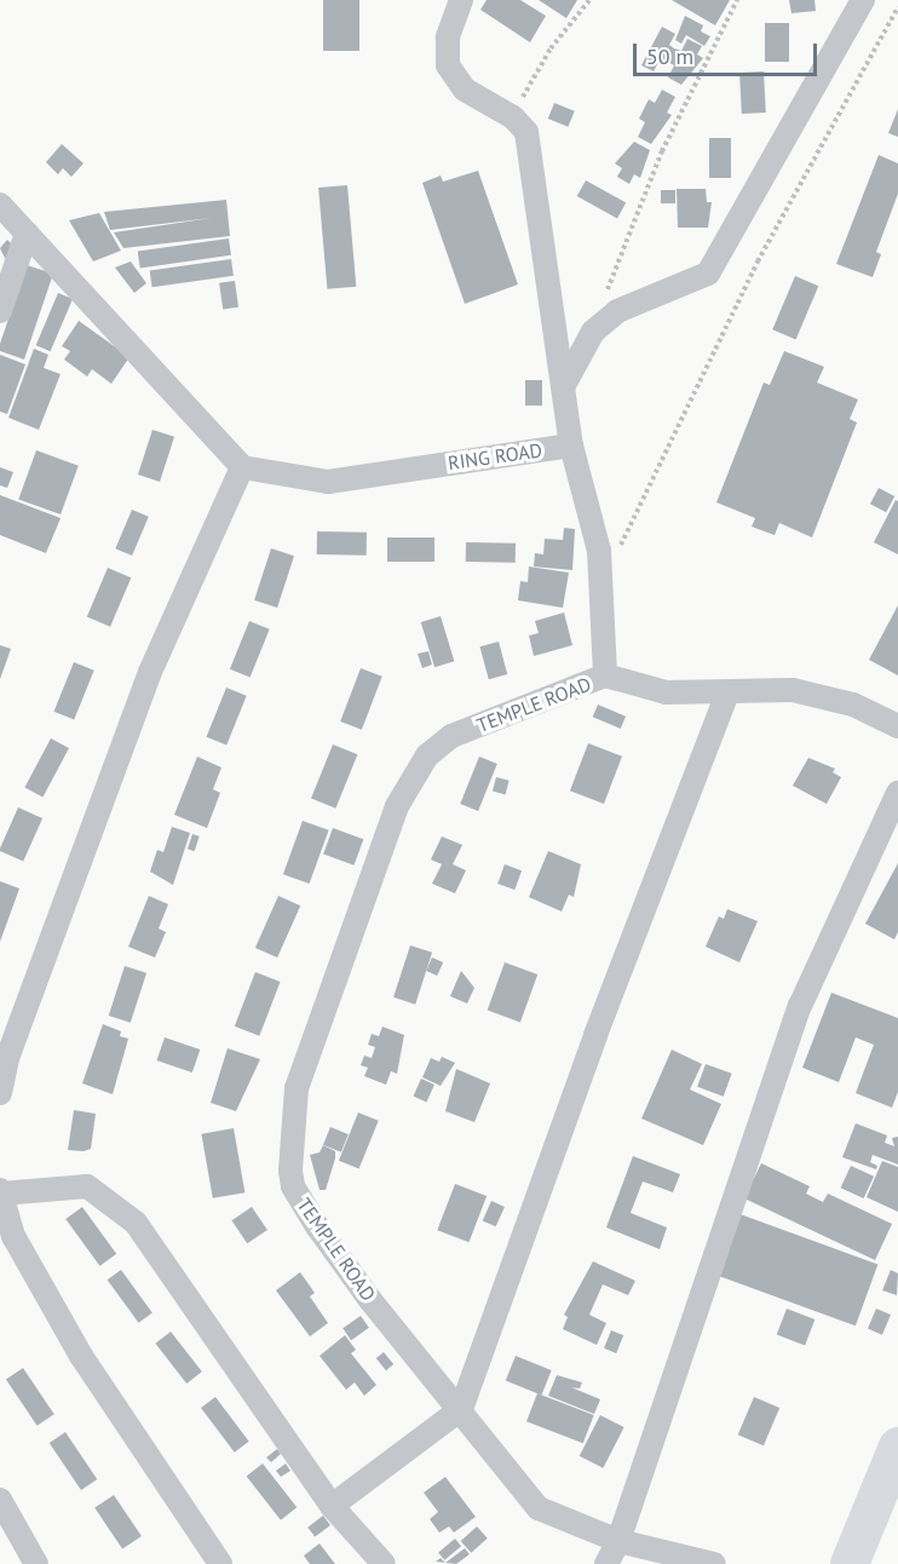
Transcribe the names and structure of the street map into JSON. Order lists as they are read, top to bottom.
{
  "streets": {
    "street": ["RING ROAD", "TEMPLE ROAD"]
  },
  "crossings": [
    ["RING ROAD", "TEMPLE ROAD"]
  ],
  "scale_bar": "50 m"
}
